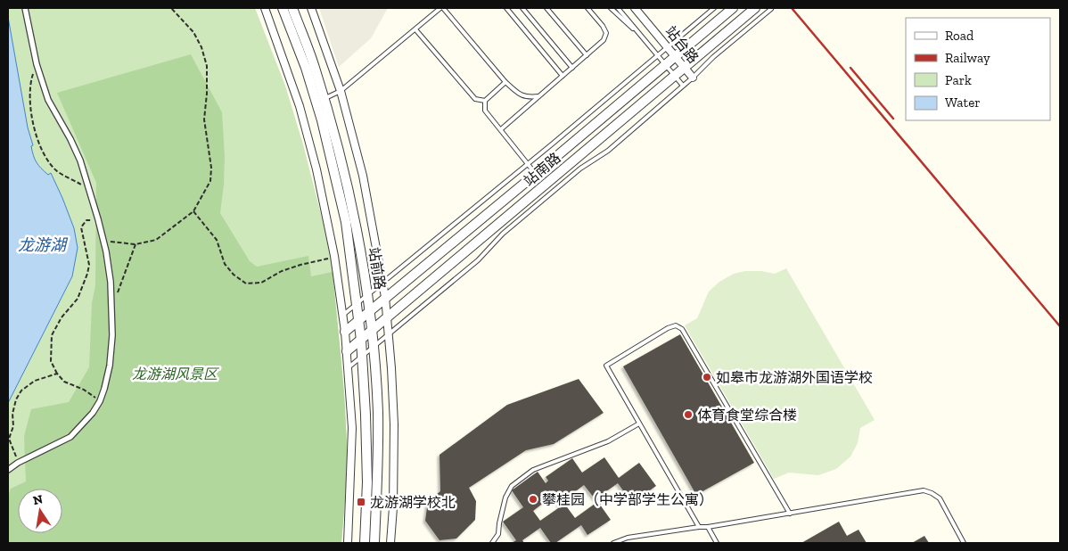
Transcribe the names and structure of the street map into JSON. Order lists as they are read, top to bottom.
{
  "streets": {
    "street": ["站台路", "站南路", "站前路"]
  },
  "crossings": [
    ["站台路", "站南路"],
    ["站南路", "站前路"]
  ],
  "water": ["龙游湖"],
  "parks": ["龙游湖风景区"],
  "places": {
    "other": ["如皋市龙游湖外国语学校", "体育食堂综合楼", "攀桂园（中学部学生公寓）"],
    "transit": ["龙游湖学校北"]
  },
  "legend": [
    "Road",
    "Railway",
    "Park",
    "Water"
  ],
  "north": "top"
}
